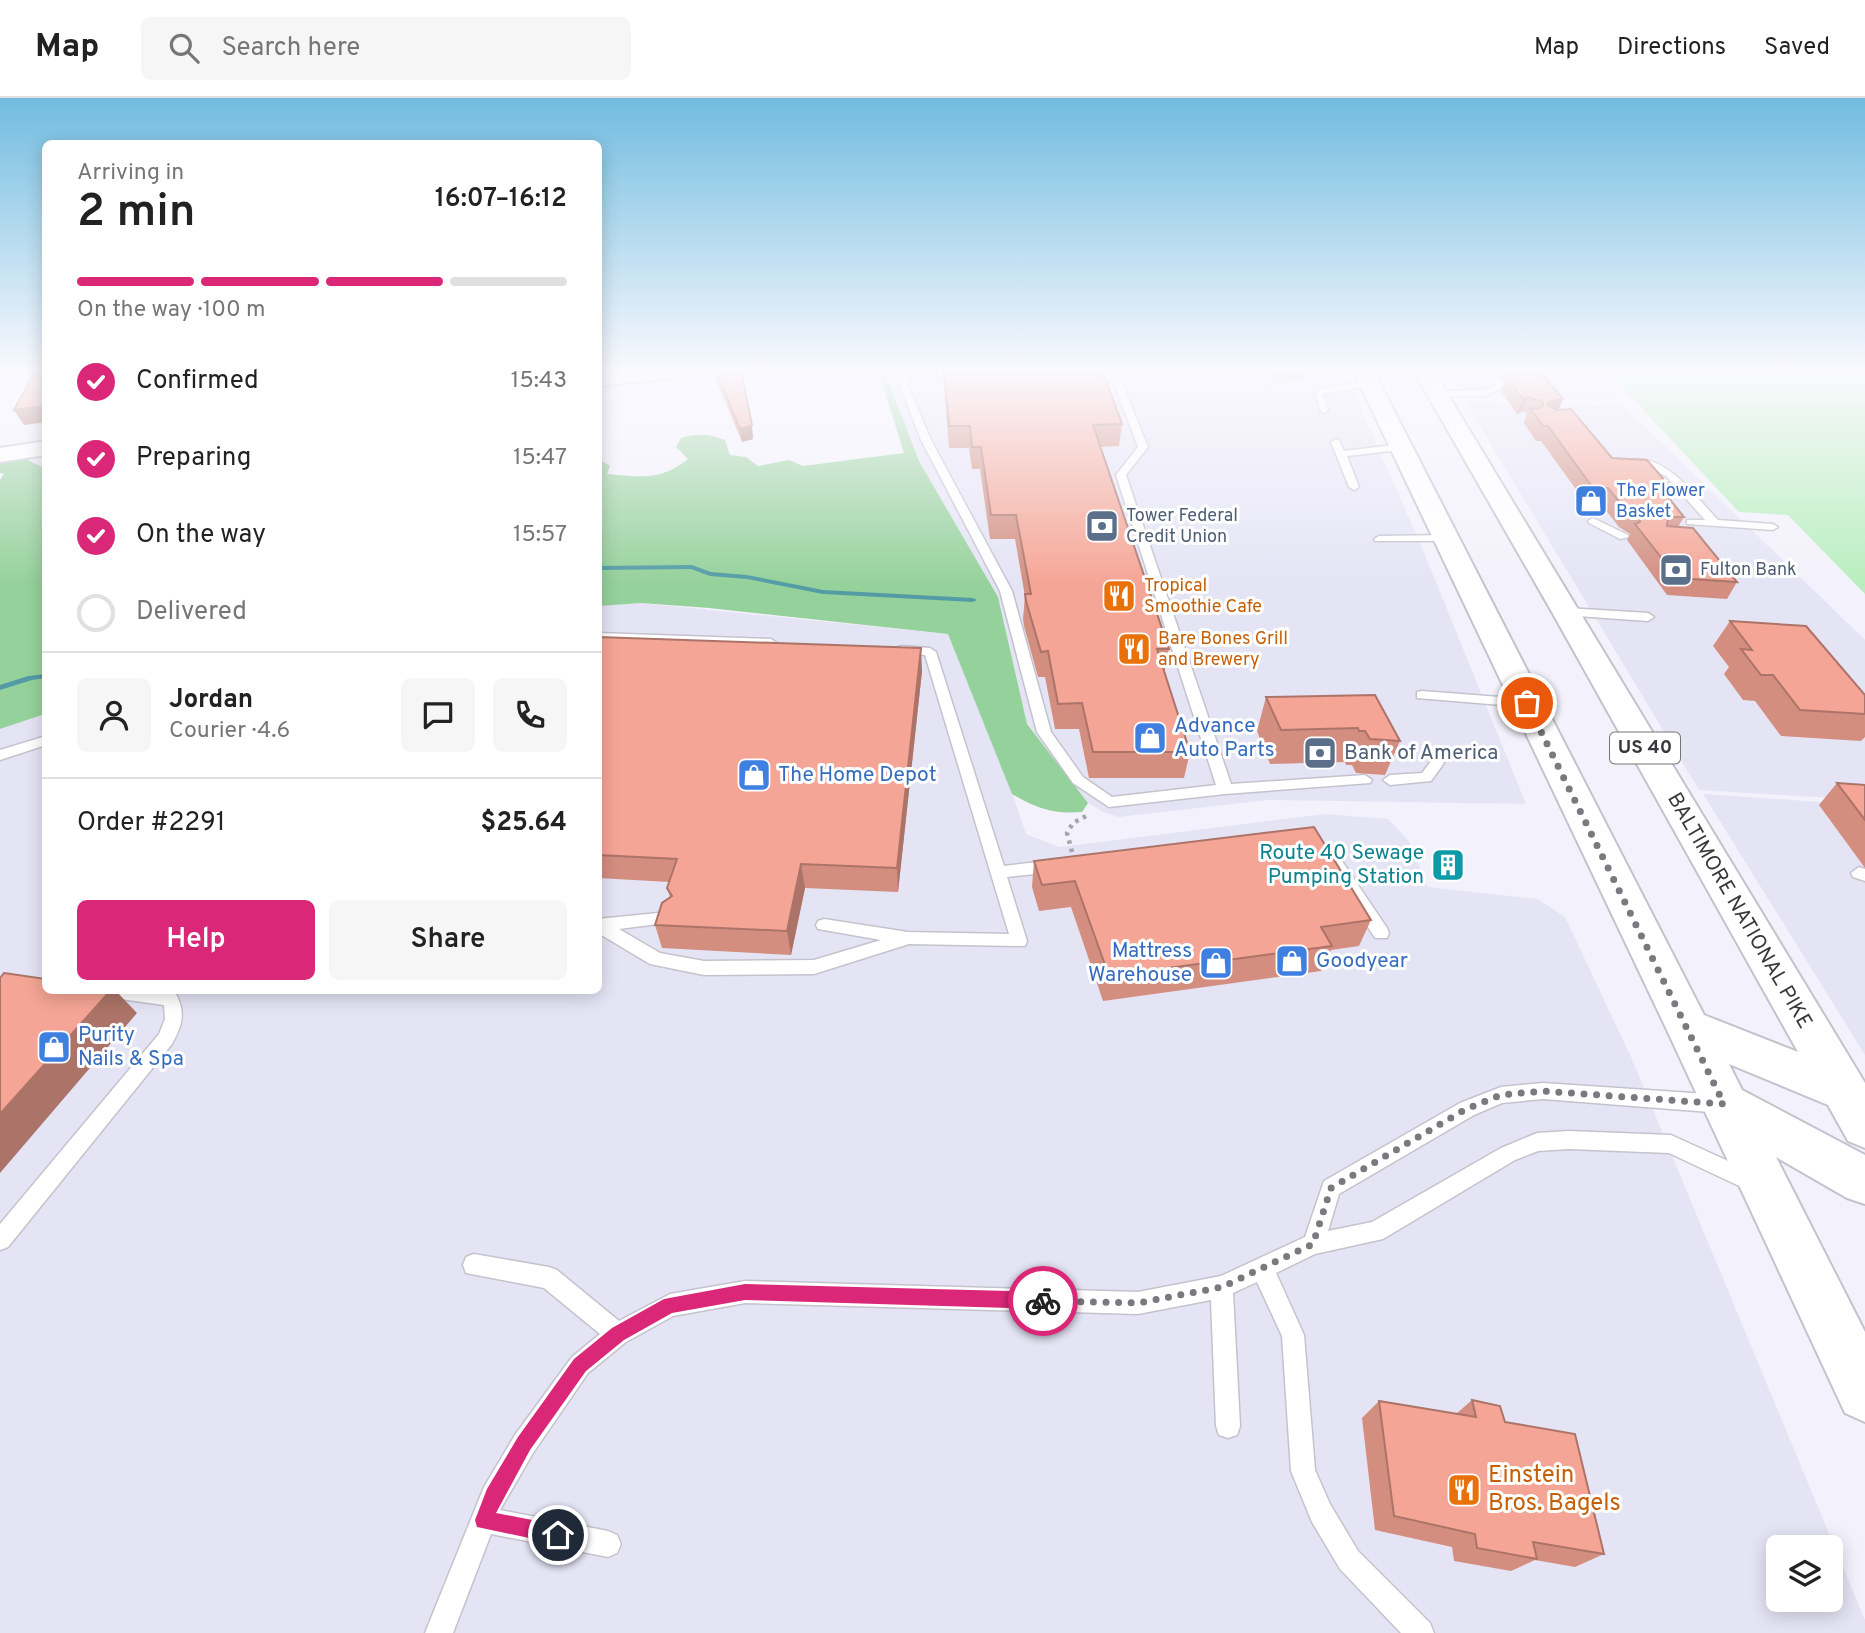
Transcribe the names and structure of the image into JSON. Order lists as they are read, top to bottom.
{
  "streets": {
    "main road": ["US 40", "BALTIMORE NATIONAL PIKE"]
  },
  "places": {
    "shop": [
      "The Flower Basket",
      "Advance Auto Parts",
      "The Home Depot",
      "Goodyear",
      "Mattress Warehouse",
      "Purity Nails & Spa"
    ],
    "bank": ["Tower Federal Credit Union", "Fulton Bank", "Bank of America"],
    "restaurant": ["Tropical Smoothie Cafe", "Bare Bones Grill and Brewery", "Einstein Bros. Bagels"],
    "building": ["Route 40 Sewage Pumping Station"]
  },
  "page": {
    "header": "Map",
    "search": "Search here",
    "nav": ["Map", "Directions", "Saved"],
    "heading": ["2 min", "Arriving in", "16:07–16:12"],
    "panel": [
      "Jordan",
      "Courier · 4.6",
      "Order #2291",
      "$25.64"
    ],
    "bar": "On the way · 100 m",
    "list": [
      ["Confirmed", "15:43"],
      ["Preparing", "15:47"],
      ["On the way", "15:57"],
      "Delivered"
    ],
    "buttons": ["Help", "Share"]
  }
}
